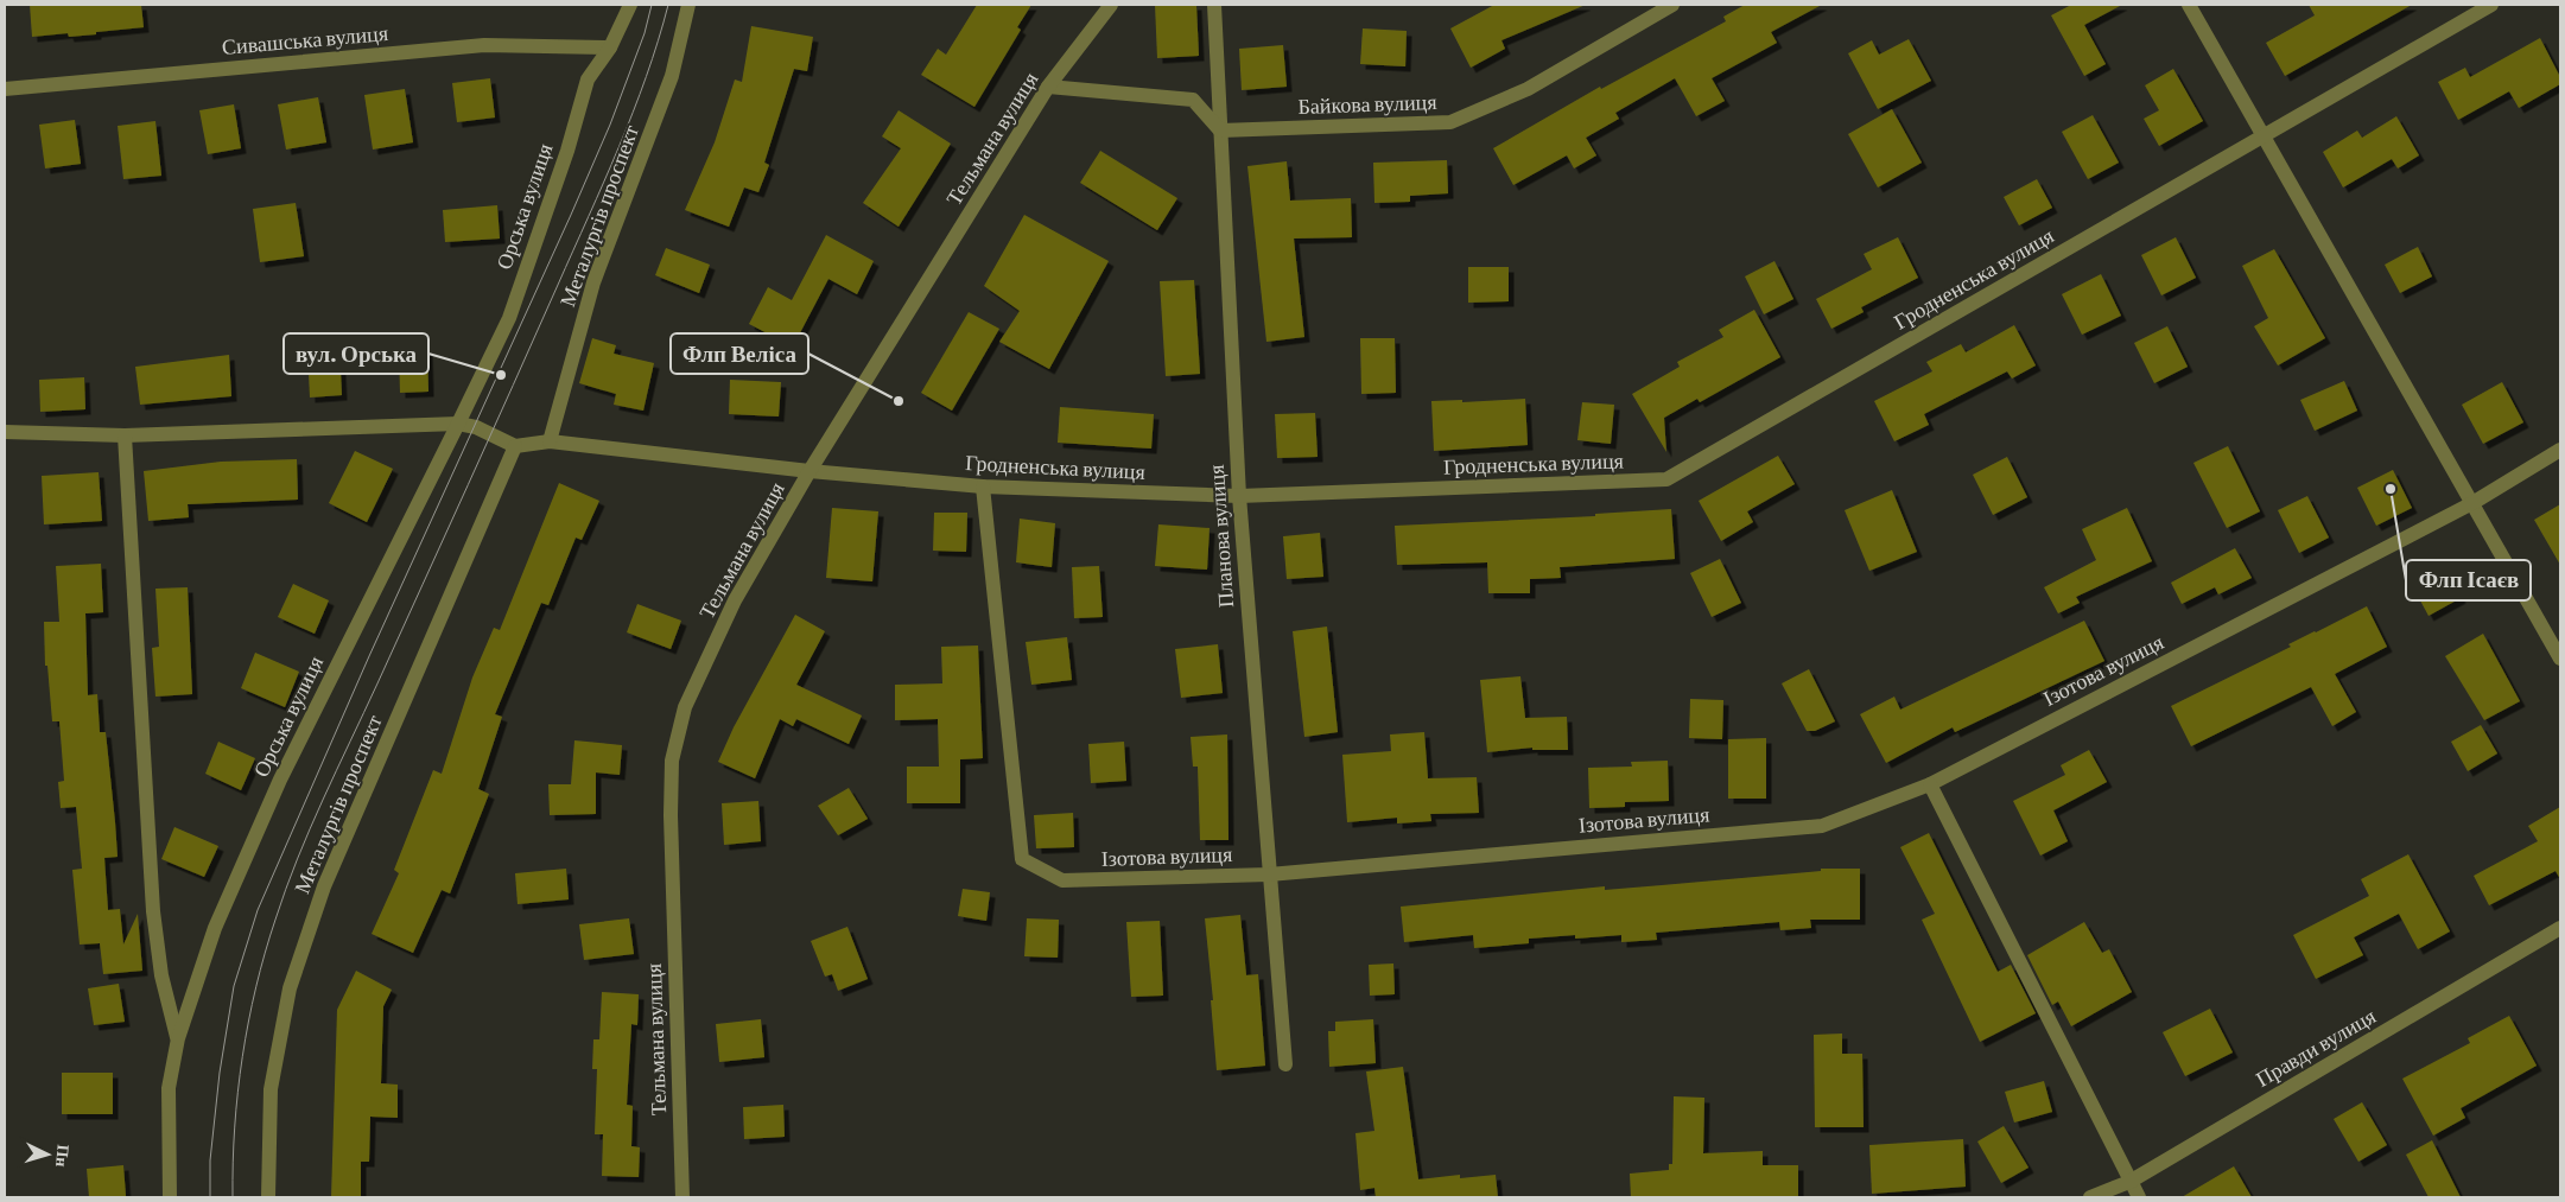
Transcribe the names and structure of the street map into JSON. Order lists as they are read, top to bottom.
{
  "streets": {
    "street": [
      "Сивашська вулиця",
      "Байкова вулиця",
      "Тельмана вулиця",
      "Орська вулиця",
      "Металургів проспект",
      "Гродненська вулиця",
      "Планова вулиця",
      "Ізотова вулиця",
      "Правди вулиця"
    ]
  },
  "crossings": [
    ["Сивашська вулиця", "Орська вулиця"],
    ["Байкова вулиця", "Планова вулиця"],
    ["Тельмана вулиця", "Гродненська вулиця"],
    ["Металургів проспект", "Гродненська вулиця"],
    ["Гродненська вулиця", "Планова вулиця"],
    ["Гродненська вулиця", "Ізотова вулиця"],
    ["Планова вулиця", "Ізотова вулиця"]
  ],
  "places": ["вул. Орська", "Флп Веліса", "Флп Ісаєв"],
  "north": "right"
}
